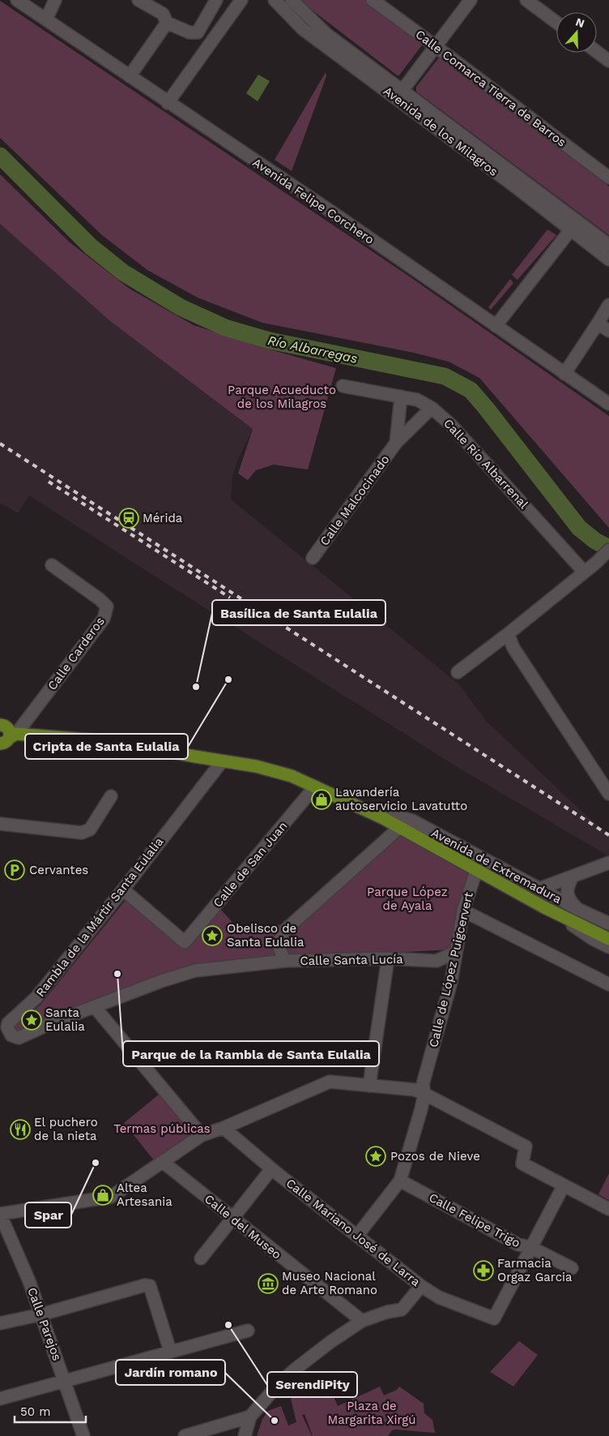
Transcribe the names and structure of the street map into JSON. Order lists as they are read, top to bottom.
{
  "streets": {
    "main road": ["Avenida de Extremadura"],
    "street": [
      "Calle Comarca Tierra de Barros",
      "Avenida de los Milagros",
      "Avenida Felipe Corchero",
      "Calle Río Albarrenal",
      "Calle Malcocinado",
      "Calle Carderos",
      "Calle de San Juan",
      "Rambla de la Mártir Santa Eulalia",
      "Calle Santa Lucía",
      "Calle de López Puigcervert",
      "Calle Felipe Trigo",
      "Calle del Museo",
      "Calle Mariano José de Larra",
      "Calle Parejos"
    ]
  },
  "crossings": [
    ["Calle Río Albarrenal", "Calle Malcocinado"],
    ["Calle Carderos", "Avenida de Extremadura"],
    ["Calle de San Juan", "Avenida de Extremadura"],
    ["Calle de San Juan", "Rambla de la Mártir Santa Eulalia"],
    ["Avenida de Extremadura", "Rambla de la Mártir Santa Eulalia"],
    ["Avenida de Extremadura", "Calle Santa Lucía"],
    ["Avenida de Extremadura", "Calle de López Puigcervert"],
    ["Rambla de la Mártir Santa Eulalia", "Calle Santa Lucía"],
    ["Calle Santa Lucía", "Calle de López Puigcervert"],
    ["Calle de López Puigcervert", "Calle Felipe Trigo"],
    ["Calle Felipe Trigo", "Calle Mariano José de Larra"]
  ],
  "water": ["Río Albarregas"],
  "parks": [
    "Parque Acueducto de los Milagros",
    "Parque López de Ayala",
    "Termas públicas",
    "Plaza de Margarita Xirgú"
  ],
  "places": {
    "station": ["Mérida"],
    "other": [
      "Cripta de Santa Eulalia",
      "Basílica de Santa Eulalia",
      "Parque de la Rambla de Santa Eulalia",
      "Spar",
      "SerendiPity",
      "Jardín romano"
    ],
    "shop": ["Lavandería autoservicio Lavatutto", "Altea Artesania"],
    "parking": ["Cervantes"],
    "place": ["Obelisco de Santa Eulalia", "Santa Eulalia", "Pozos de Nieve"],
    "restaurant": ["El puchero de la nieta"],
    "pharmacy": ["Farmacia Orgaz Garcia"],
    "museum": ["Museo Nacional de Arte Romano"]
  },
  "scale_bar": "50 m",
  "north": "top"
}
